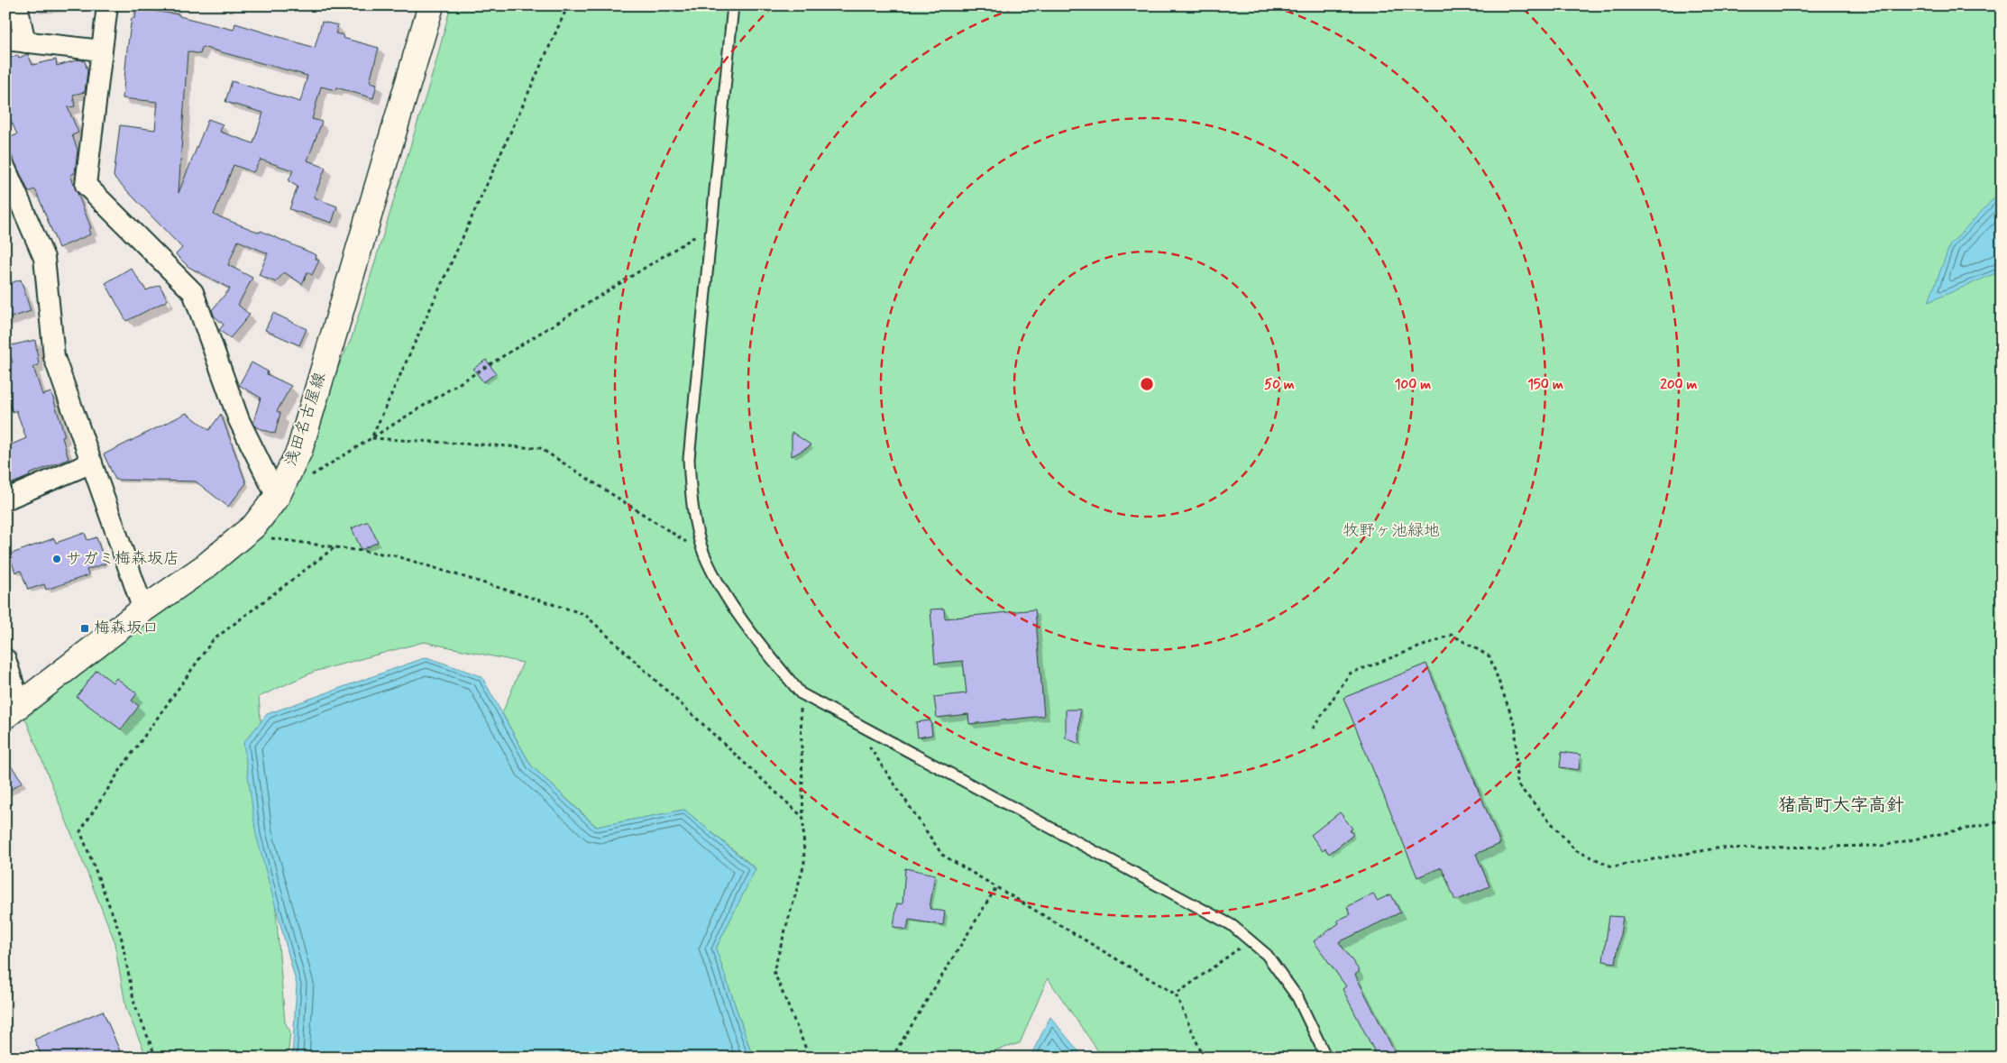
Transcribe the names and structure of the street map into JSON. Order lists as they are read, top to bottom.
{
  "streets": {
    "main road": ["浅田名古屋線"]
  },
  "districts": ["猪高町大字高針"],
  "parks": ["牧野ヶ池緑地"],
  "places": {
    "other": ["サガミ梅森坂店"],
    "transit": ["梅森坂口"]
  },
  "rings": [
    "50 m",
    "100 m",
    "150 m",
    "200 m"
  ]
}
